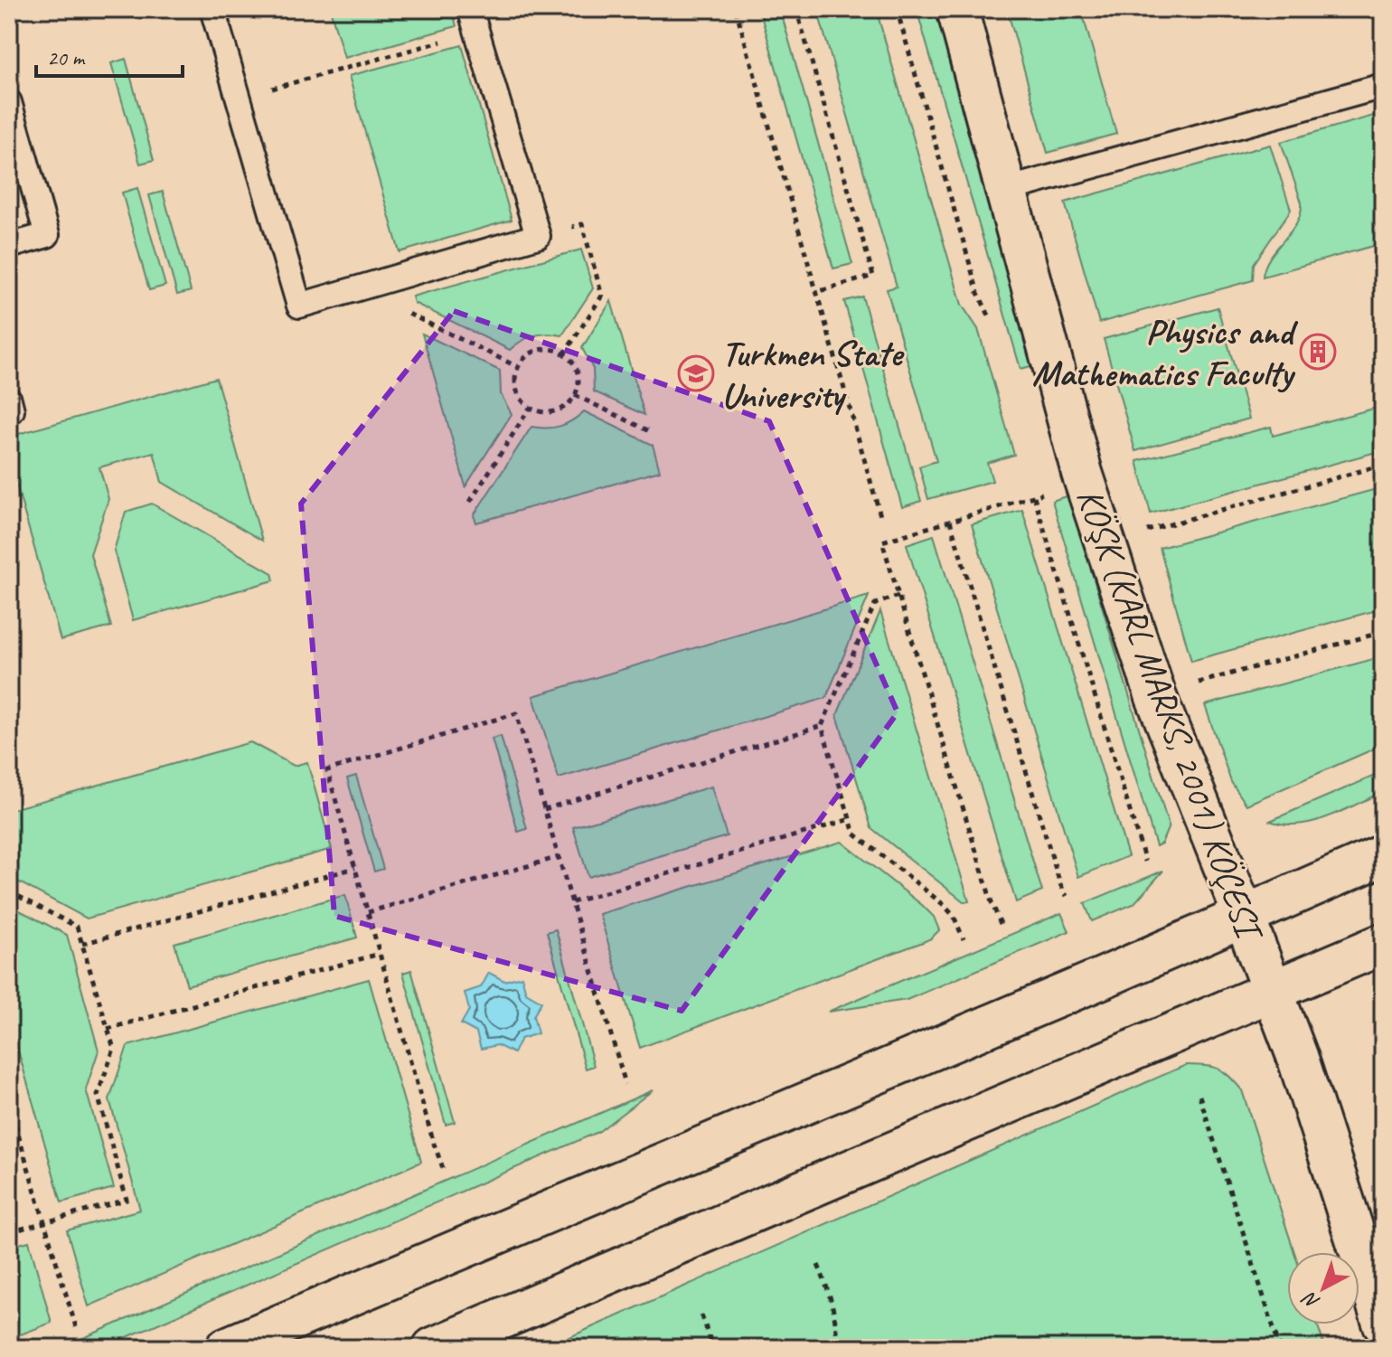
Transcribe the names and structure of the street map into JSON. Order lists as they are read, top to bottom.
{
  "streets": {
    "main road": ["KÖŞK (KARL MARKS, 2001) KÖÇESI"]
  },
  "places": {
    "building": ["Physics and Mathematics Faculty"],
    "school or university": ["Turkmen State University"]
  },
  "scale_bar": "20 m",
  "north": "bottom left"
}
